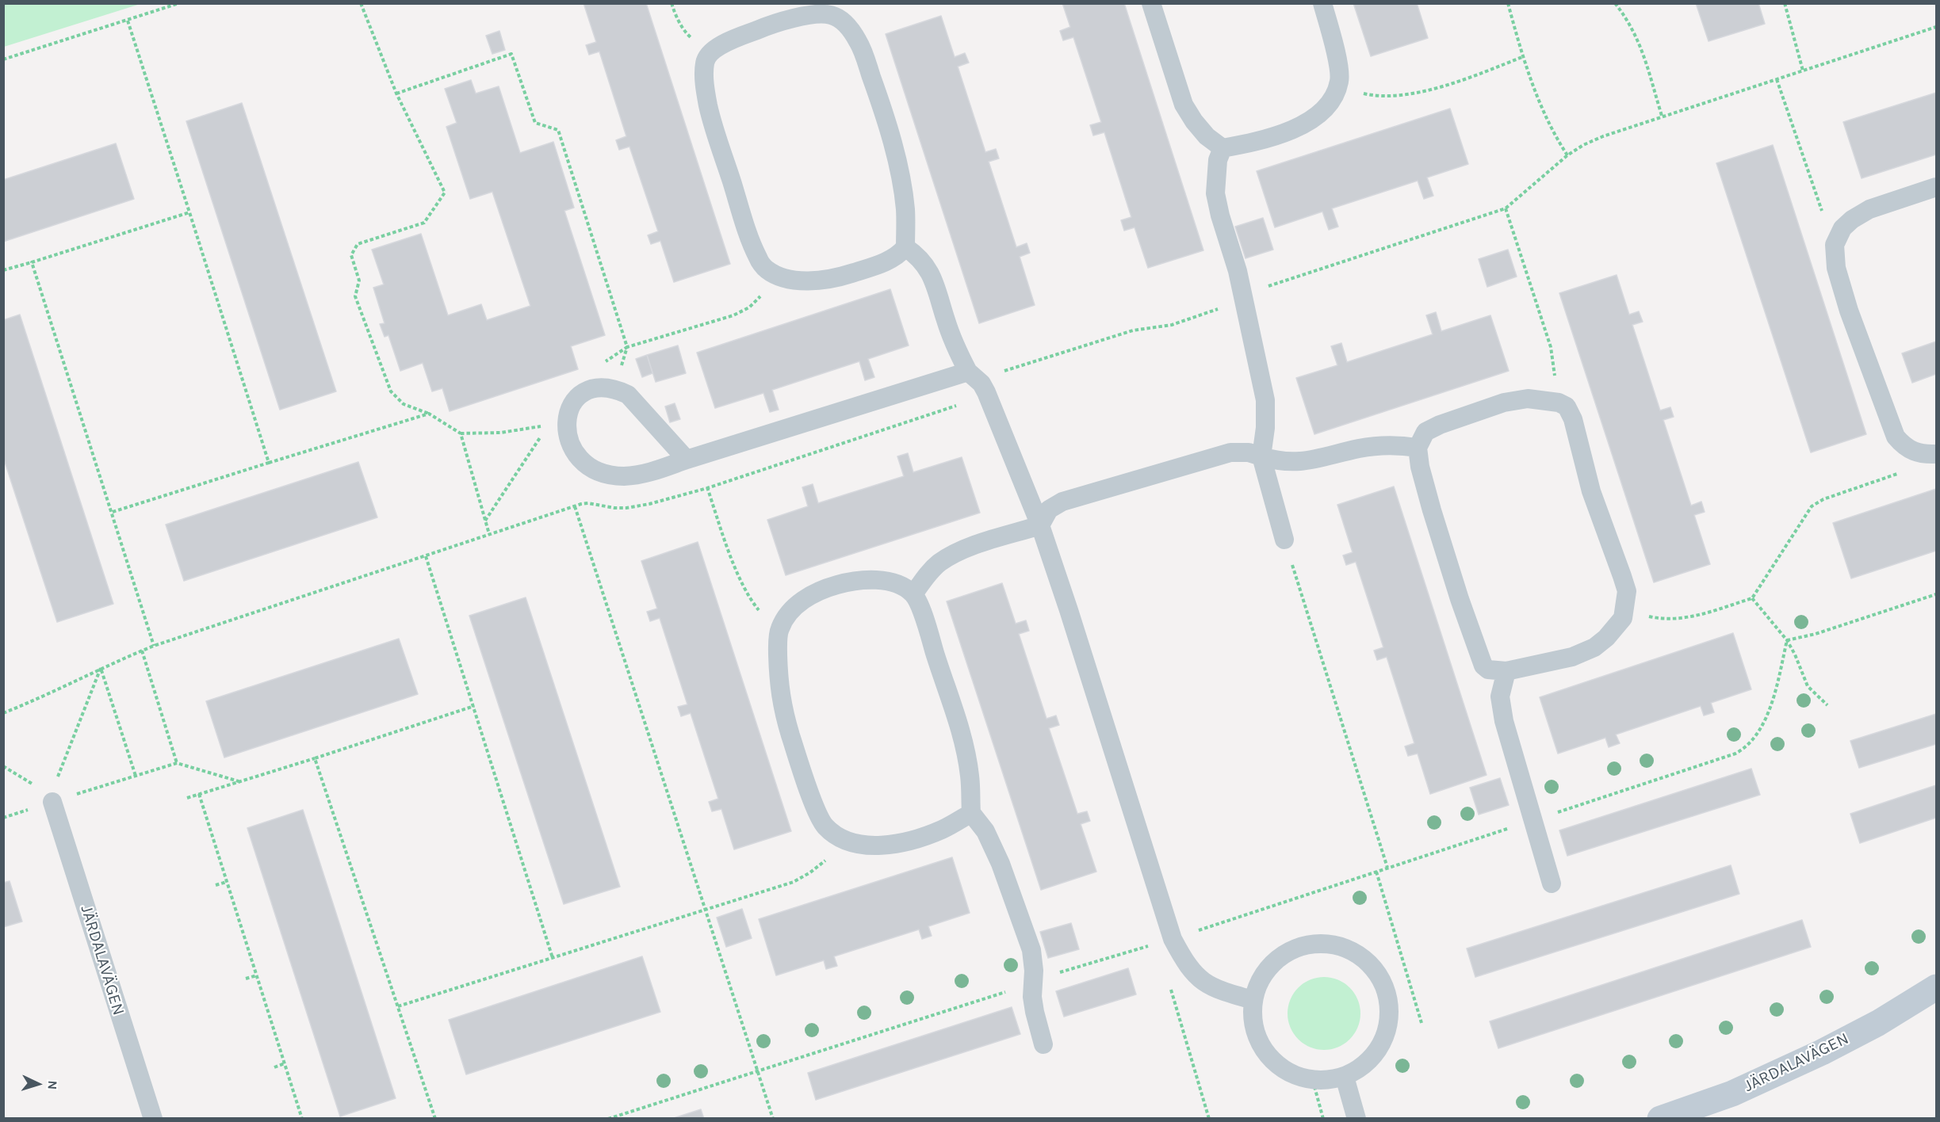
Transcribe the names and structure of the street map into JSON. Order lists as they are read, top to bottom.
{
  "streets": {
    "street": ["JÄRDALAVÄGEN"]
  },
  "north": "right"
}
